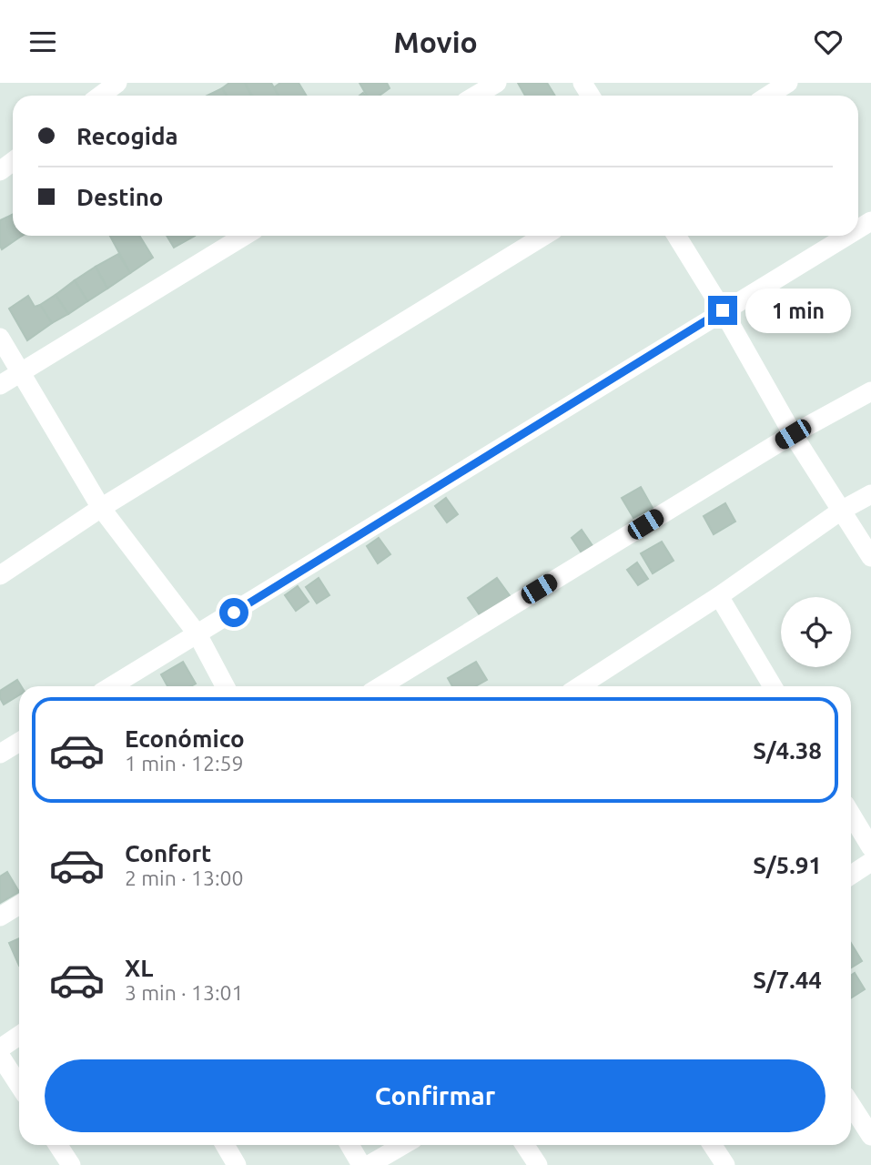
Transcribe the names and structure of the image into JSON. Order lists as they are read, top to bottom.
{
  "page": {
    "header": "Movio",
    "banner": ["Recogida", "Destino"],
    "bubble": "1 min",
    "list": [
      {
        "name": "Económico",
        "note": "1 min · 12:59",
        "value": "S/4.38"
      },
      {
        "name": "Confort",
        "note": "2 min · 13:00",
        "value": "S/5.91"
      },
      {
        "name": "XL",
        "note": "3 min · 13:01",
        "value": "S/7.44"
      }
    ],
    "buttons": "Confirmar"
  }
}
